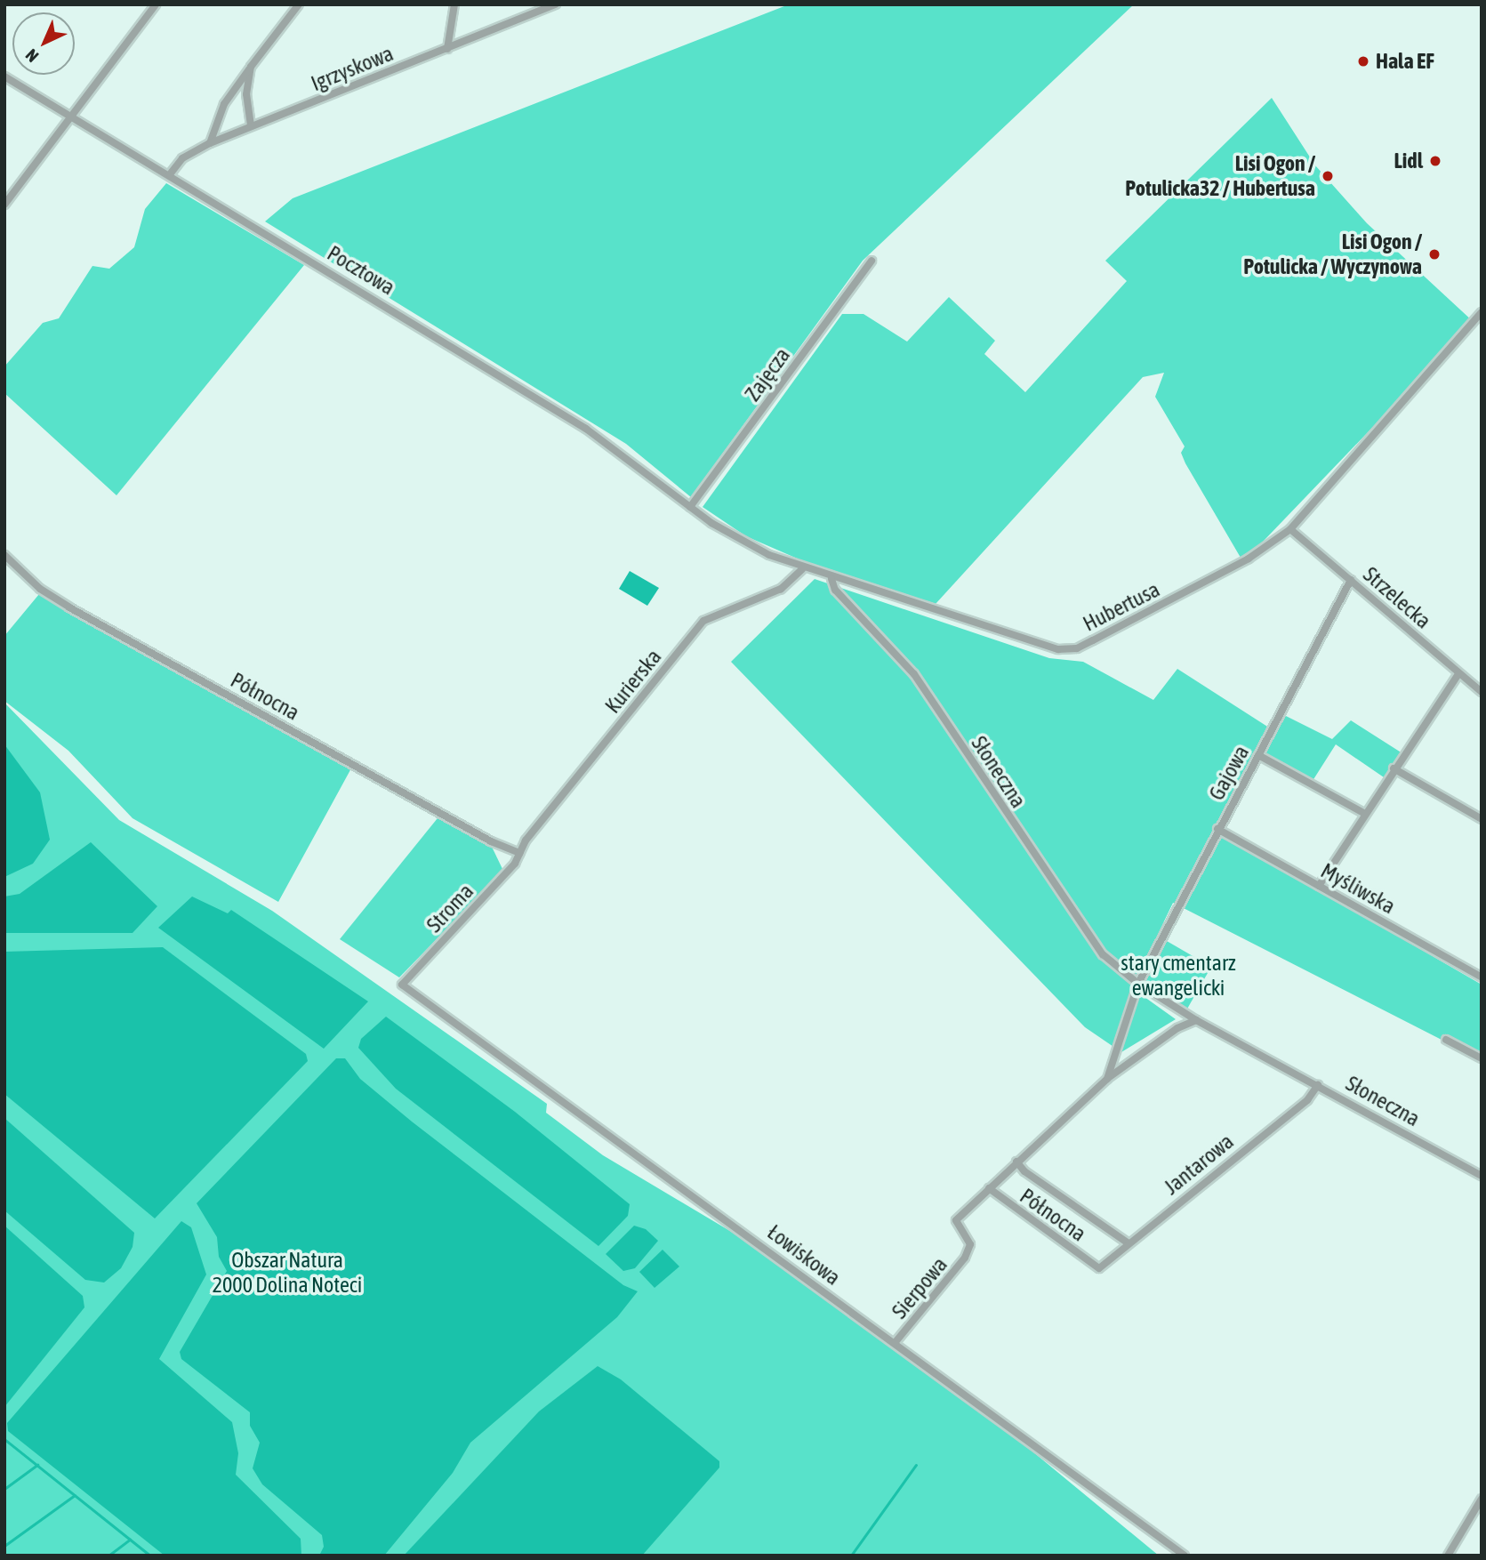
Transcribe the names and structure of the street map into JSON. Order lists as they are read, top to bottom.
{
  "streets": {
    "street": [
      "Igrzyskowa",
      "Pocztowa",
      "Zajęcza",
      "Strzelecka",
      "Hubertusa",
      "Kurierska",
      "Północna",
      "Słoneczna",
      "Gajowa",
      "Myśliwska",
      "Stroma",
      "Jantarowa",
      "Łowiskowa",
      "Sierpowa"
    ]
  },
  "crossings": [
    ["Igrzyskowa", "Pocztowa"],
    ["Pocztowa", "Zajęcza"],
    ["Pocztowa", "Hubertusa"],
    ["Zajęcza", "Hubertusa"],
    ["Strzelecka", "Hubertusa"],
    ["Strzelecka", "Gajowa"],
    ["Hubertusa", "Kurierska"],
    ["Hubertusa", "Słoneczna"],
    ["Kurierska", "Północna"],
    ["Kurierska", "Stroma"],
    ["Północna", "Stroma"],
    ["Północna", "Jantarowa"],
    ["Północna", "Sierpowa"],
    ["Słoneczna", "Gajowa"],
    ["Słoneczna", "Jantarowa"],
    ["Gajowa", "Myśliwska"],
    ["Stroma", "Łowiskowa"],
    ["Łowiskowa", "Sierpowa"]
  ],
  "parks": ["stary cmentarz ewangelicki", "Obszar Natura 2000 Dolina Noteci"],
  "places": [
    "Hala EF",
    "Lidl",
    "Lisi Ogon / Potulicka32 / Hubertusa",
    "Lisi Ogon / Potulicka / Wyczynowa"
  ],
  "north": "bottom left"
}
